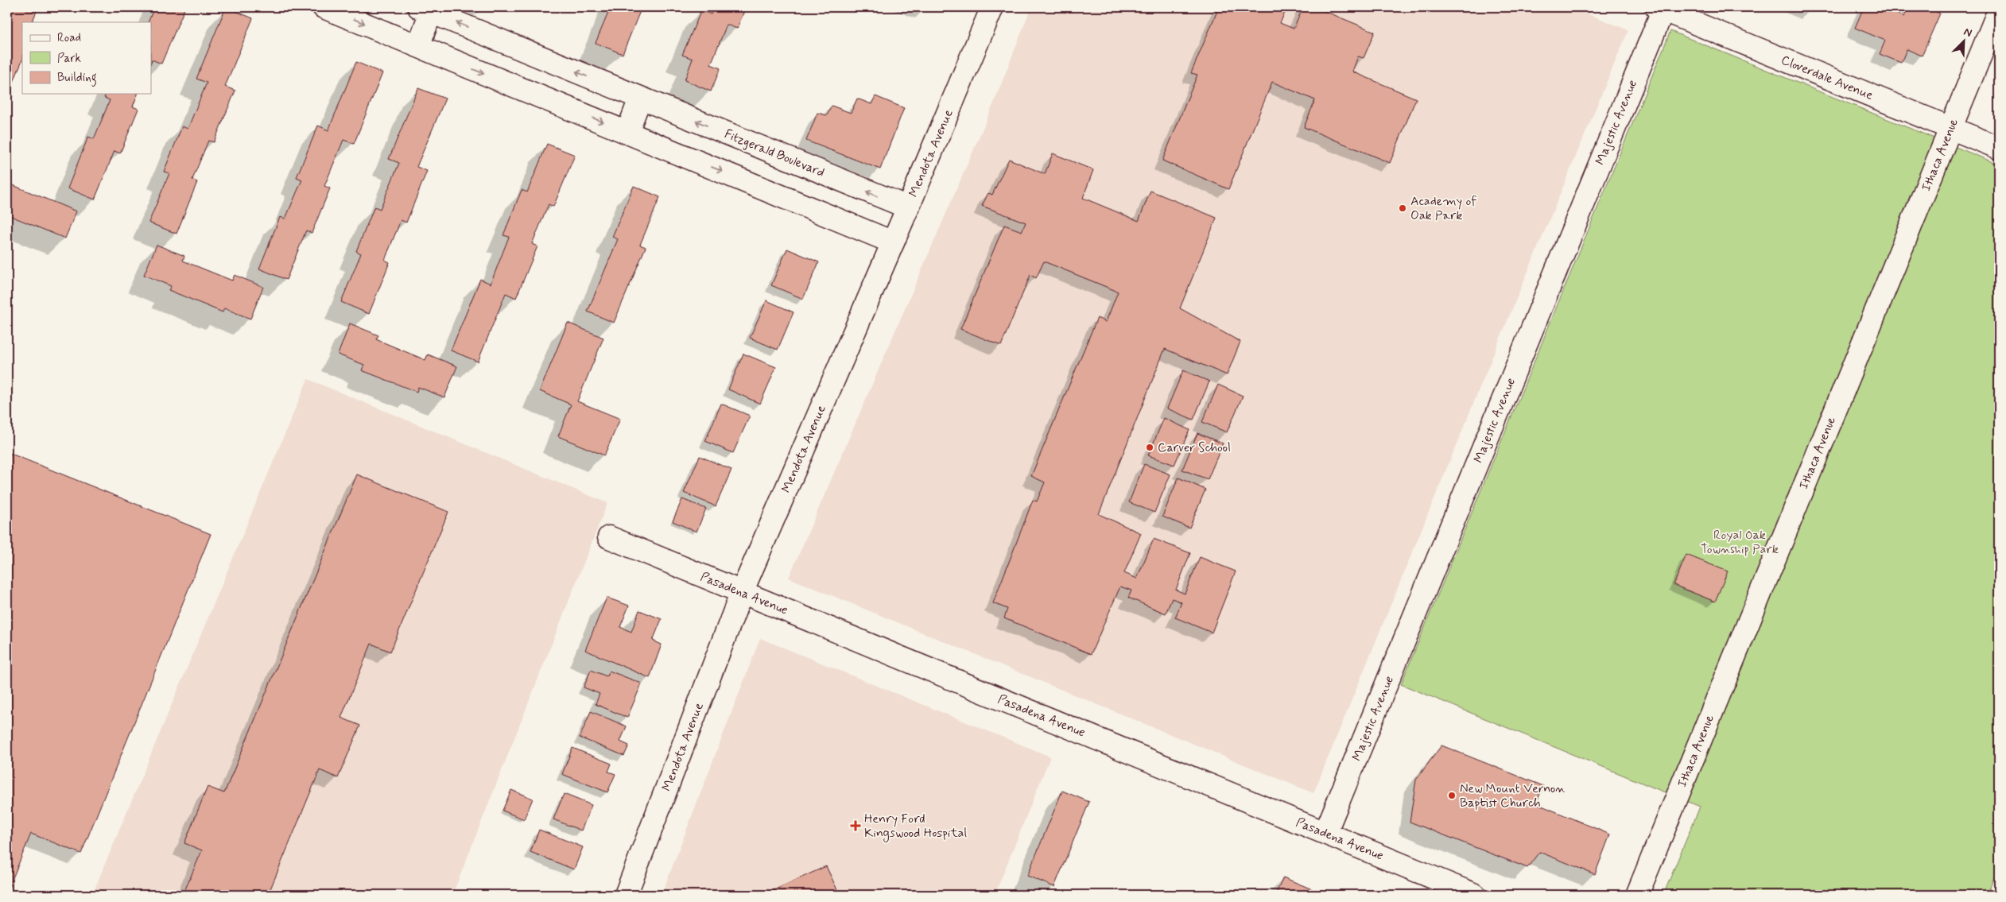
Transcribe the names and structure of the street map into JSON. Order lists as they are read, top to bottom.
{
  "streets": {
    "street": [
      "Cloverdale Avenue",
      "Majestic Avenue",
      "Fitzgerald Boulevard",
      "Mendota Avenue",
      "Ithaca Avenue",
      "Pasadena Avenue"
    ]
  },
  "crossings": [
    ["Cloverdale Avenue", "Majestic Avenue"],
    ["Cloverdale Avenue", "Ithaca Avenue"],
    ["Majestic Avenue", "Pasadena Avenue"],
    ["Fitzgerald Boulevard", "Mendota Avenue"],
    ["Mendota Avenue", "Pasadena Avenue"]
  ],
  "parks": ["Royal Oak Township Park"],
  "places": {
    "other": ["Academy of Oak Park", "Carver School", "New Mount Vernon Baptist Church"],
    "health": ["Henry Ford Kingswood Hospital"]
  },
  "legend": ["Road", "Park", "Building"],
  "north": "top right"
}
